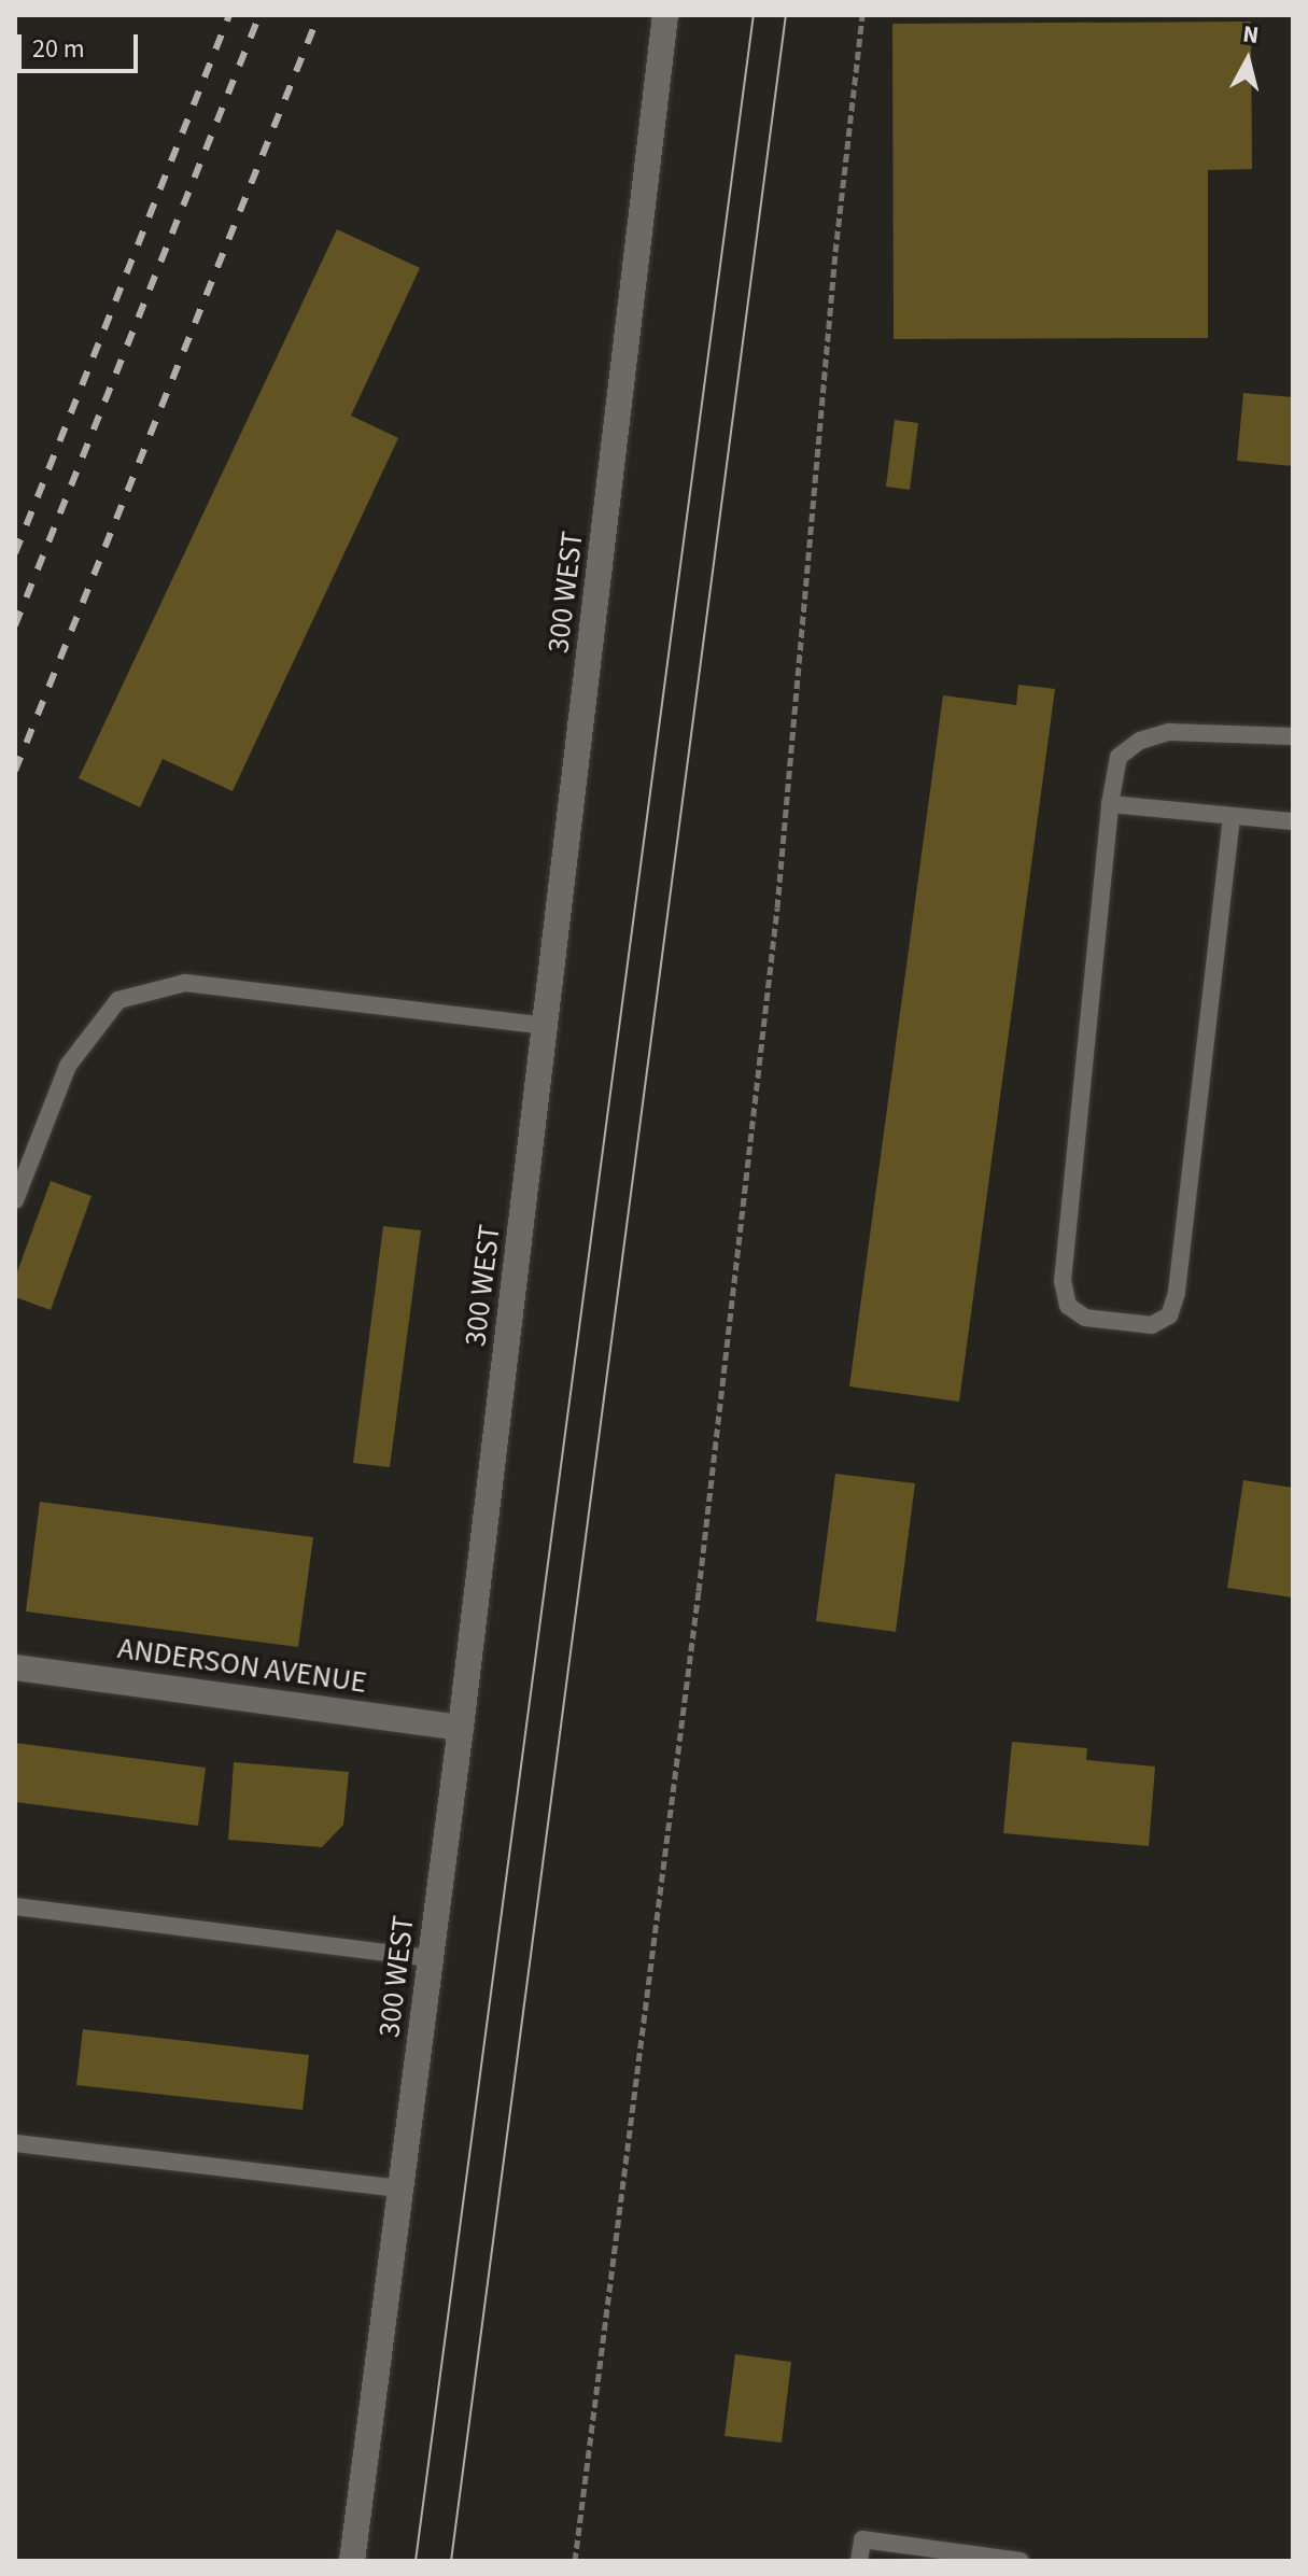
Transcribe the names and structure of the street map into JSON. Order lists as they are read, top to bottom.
{
  "streets": {
    "street": ["300 WEST", "ANDERSON AVENUE"]
  },
  "crossings": [
    ["300 WEST", "ANDERSON AVENUE"]
  ],
  "scale_bar": "20 m",
  "north": "top"
}
